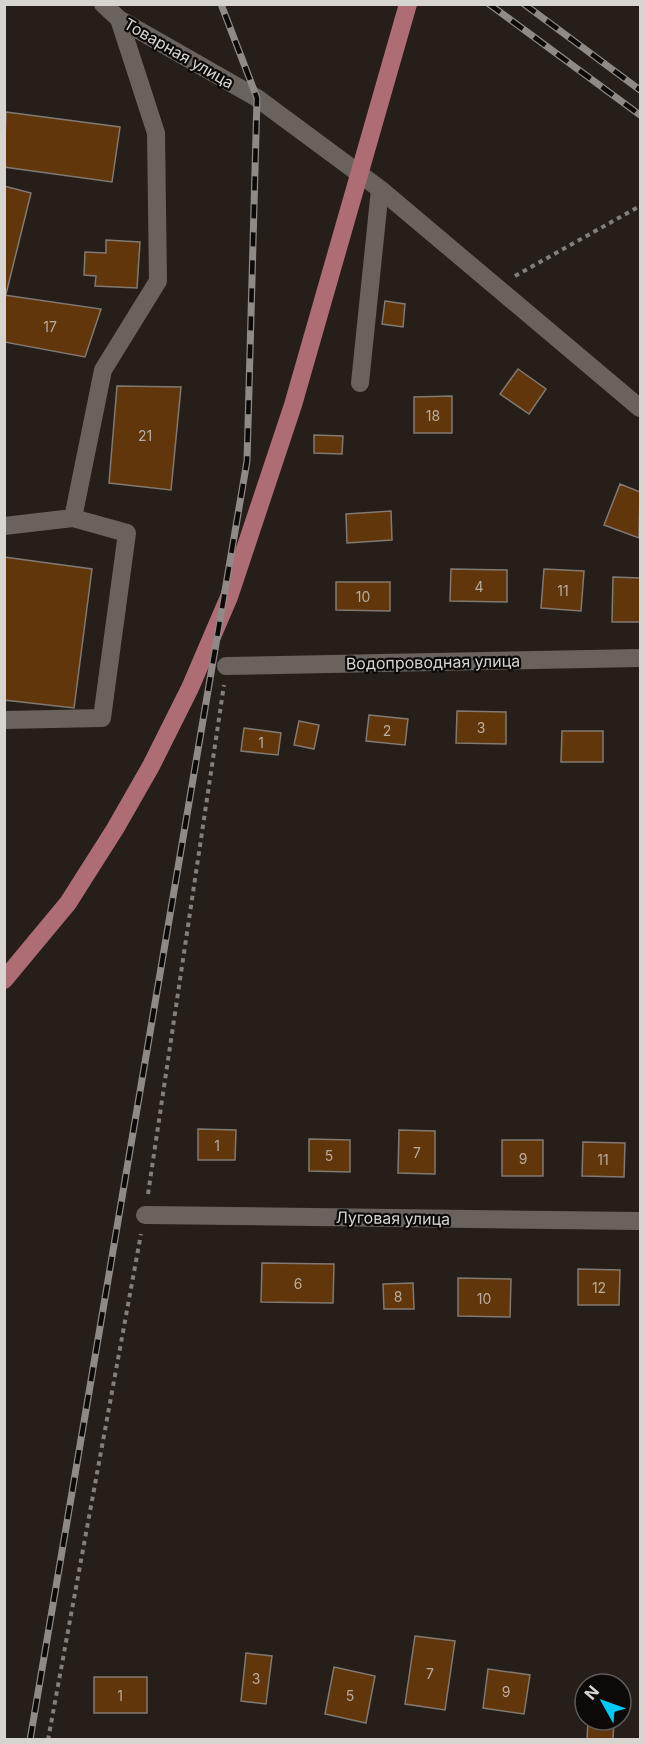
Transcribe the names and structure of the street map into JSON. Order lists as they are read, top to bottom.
{
  "streets": {
    "street": ["Товарная улица", "Водопроводная улица", "Луговая улица"]
  },
  "house_numbers": [
    "17",
    "18",
    "21",
    "4",
    "11",
    "10",
    "3",
    "2",
    "1",
    "1",
    "7",
    "5",
    "9",
    "11",
    "6",
    "12",
    "8",
    "10",
    "7",
    "3",
    "9",
    "1",
    "5"
  ],
  "north": "top left"
}
